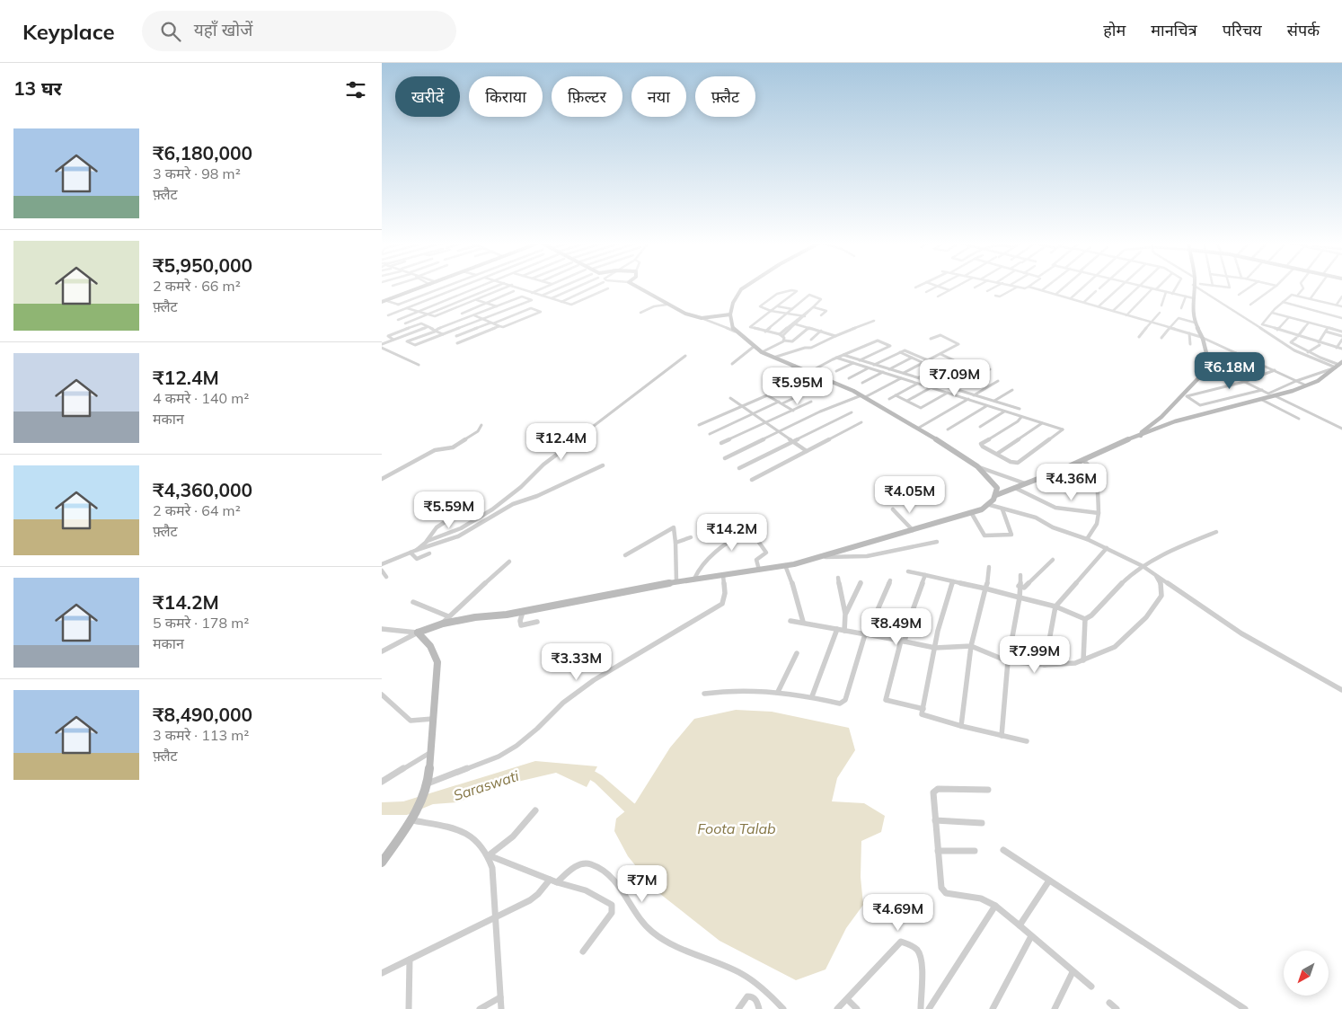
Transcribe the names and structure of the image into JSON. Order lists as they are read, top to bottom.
{
  "water": ["Saraswati", "Foota Talab"],
  "north": "bottom left",
  "page": {
    "header": "Keyplace",
    "search": "यहाँ खोजें",
    "nav": [
      "होम",
      "मानचित्र",
      "परिचय",
      "संपर्क"
    ],
    "heading": "13 घर",
    "chip": [
      "खरीदें",
      "किराया",
      "फ़िल्टर",
      "नया",
      "फ़्लैट"
    ],
    "list": [
      {
        "name": "₹6,180,000",
        "note": "3 कमरे · 98 m² · फ़्लैट"
      },
      {
        "name": "₹5,950,000",
        "note": "2 कमरे · 66 m² · फ़्लैट"
      },
      {
        "name": "₹12.4M",
        "note": "4 कमरे · 140 m² · मकान"
      },
      {
        "name": "₹4,360,000",
        "note": "2 कमरे · 64 m² · फ़्लैट"
      },
      {
        "name": "₹14.2M",
        "note": "5 कमरे · 178 m² · मकान"
      },
      {
        "name": "₹8,490,000",
        "note": "3 कमरे · 113 m² · फ़्लैट"
      }
    ],
    "price": [
      "₹6.18M",
      "₹7.09M",
      "₹5.95M",
      "₹12.4M",
      "₹4.36M",
      "₹4.05M",
      "₹5.59M",
      "₹14.2M",
      "₹8.49M",
      "₹7.99M",
      "₹3.33M",
      "₹7M",
      "₹4.69M"
    ]
  }
}
